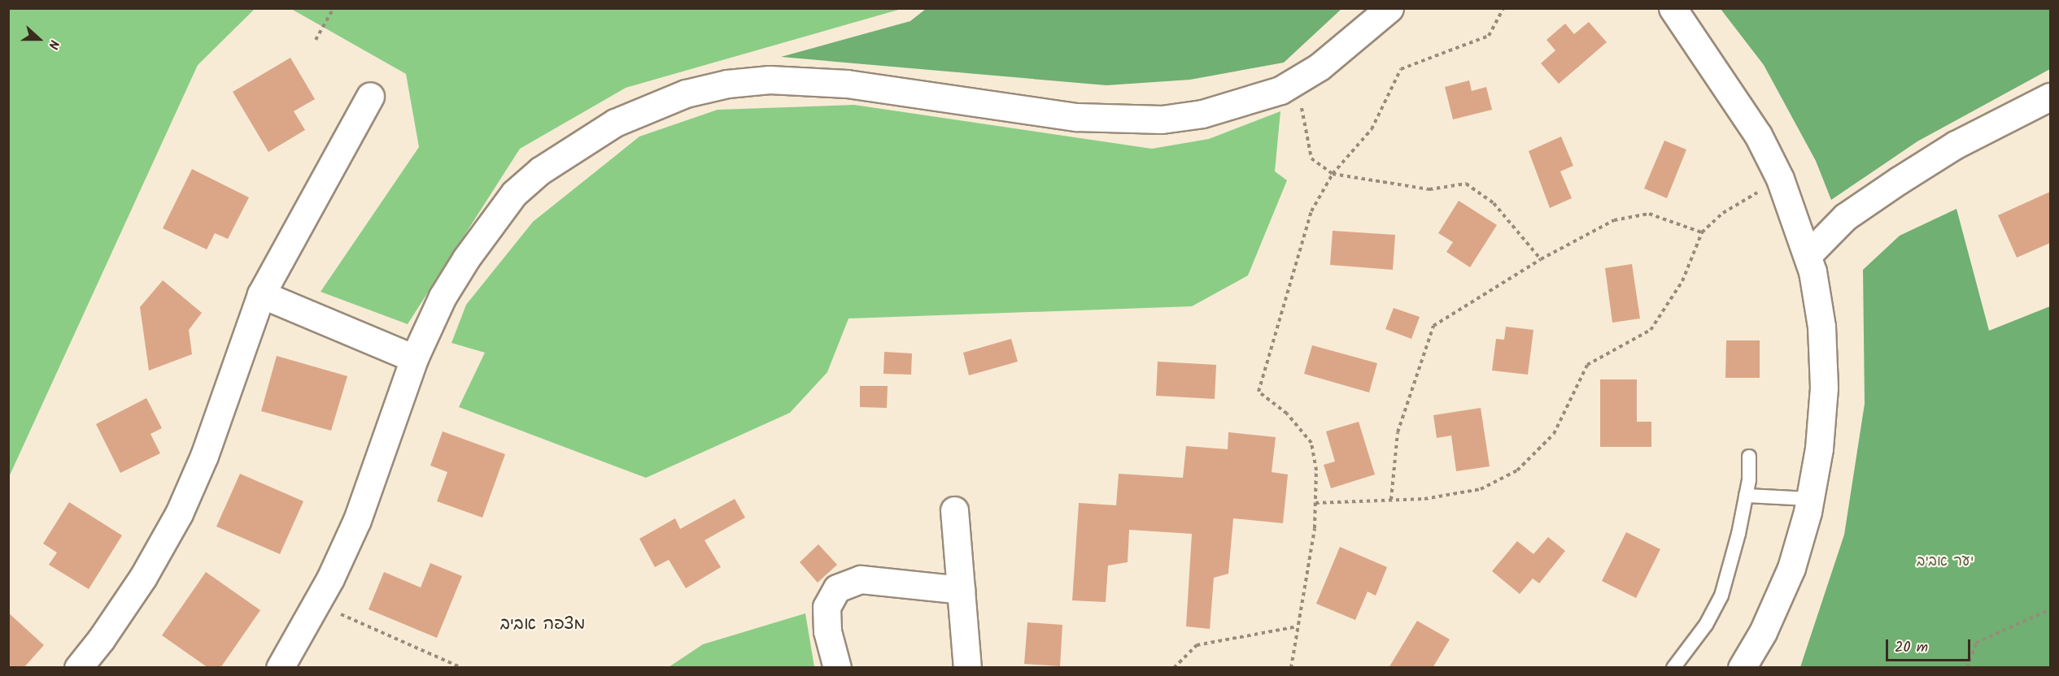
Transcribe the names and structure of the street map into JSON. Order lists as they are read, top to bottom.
{
  "districts": ["מצפה אביב"],
  "parks": ["יער אביב"],
  "scale_bar": "20 m",
  "north": "right"
}
